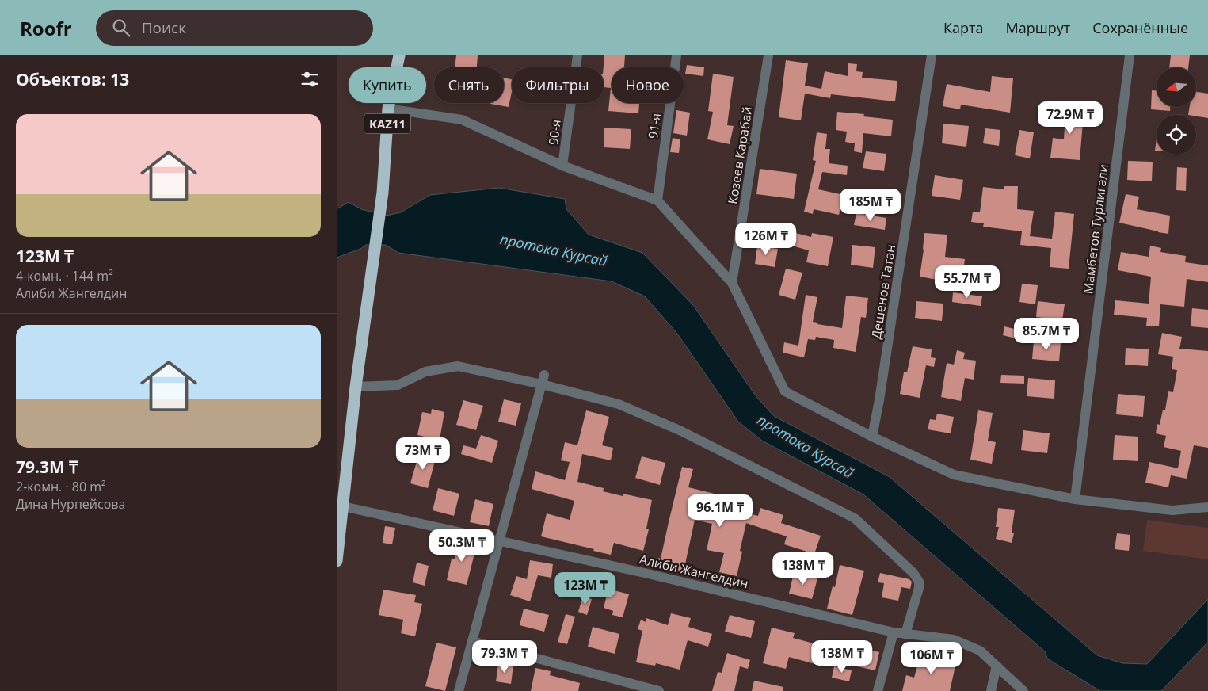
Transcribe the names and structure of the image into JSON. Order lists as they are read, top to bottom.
{
  "streets": {
    "highway": ["KAZ11"],
    "street": [
      "91-я",
      "90-я",
      "Козеев Карабай",
      "Мамбетов Турлигали",
      "Дешенов Татан",
      "Алиби Жангелдин"
    ]
  },
  "crossings": [
    ["KAZ11", "Алиби Жангелдин"]
  ],
  "water": ["протока Курсай"],
  "north": "left",
  "page": {
    "header": "Roofr",
    "search": "Поиск",
    "nav": ["Карта", "Маршрут", "Сохранённые"],
    "heading": "Объектов: 13",
    "chip": [
      "Купить",
      "Снять",
      "Фильтры",
      "Новое"
    ],
    "price": [
      "72.9M ₸",
      "185M ₸",
      "126M ₸",
      "55.7M ₸",
      "85.7M ₸",
      "73M ₸",
      "96.1M ₸",
      "50.3M ₸",
      "138M ₸",
      "123M ₸",
      "79.3M ₸",
      "138M ₸",
      "106M ₸"
    ],
    "list": [
      {
        "name": "123M ₸",
        "note": "4-комн. · 144 m² · Алиби Жангелдин"
      },
      {
        "name": "79.3M ₸",
        "note": "2-комн. · 80 m² · Дина Нурпейсова"
      }
    ]
  }
}
